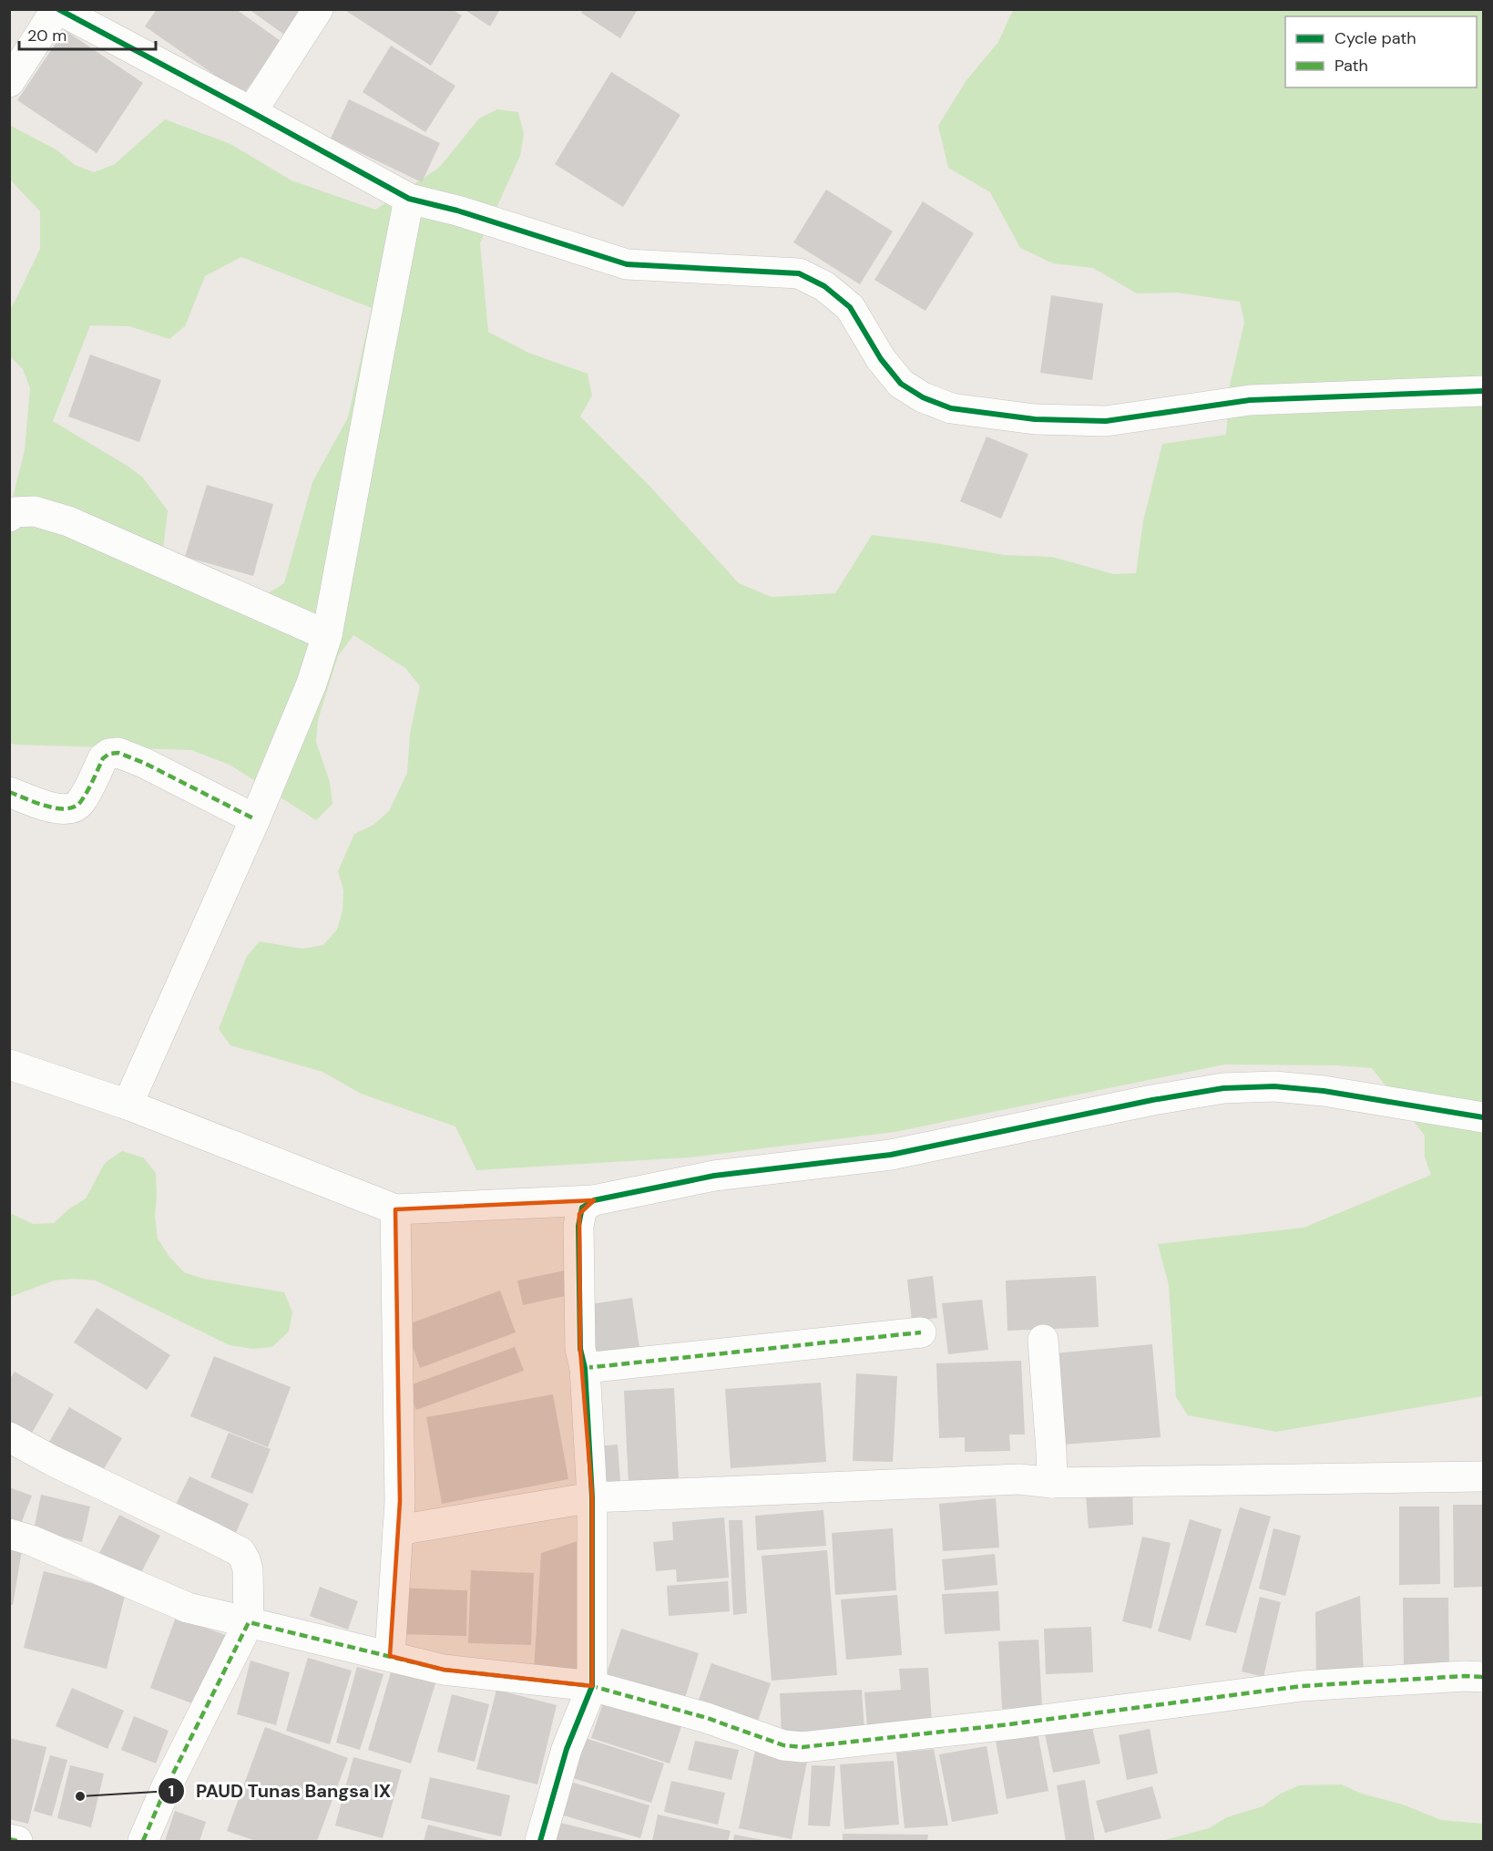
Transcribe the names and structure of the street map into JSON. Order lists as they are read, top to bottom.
{
  "places": ["PAUD Tunas Bangsa IX"],
  "legend": ["Cycle path", "Path"],
  "scale_bar": "20 m"
}
